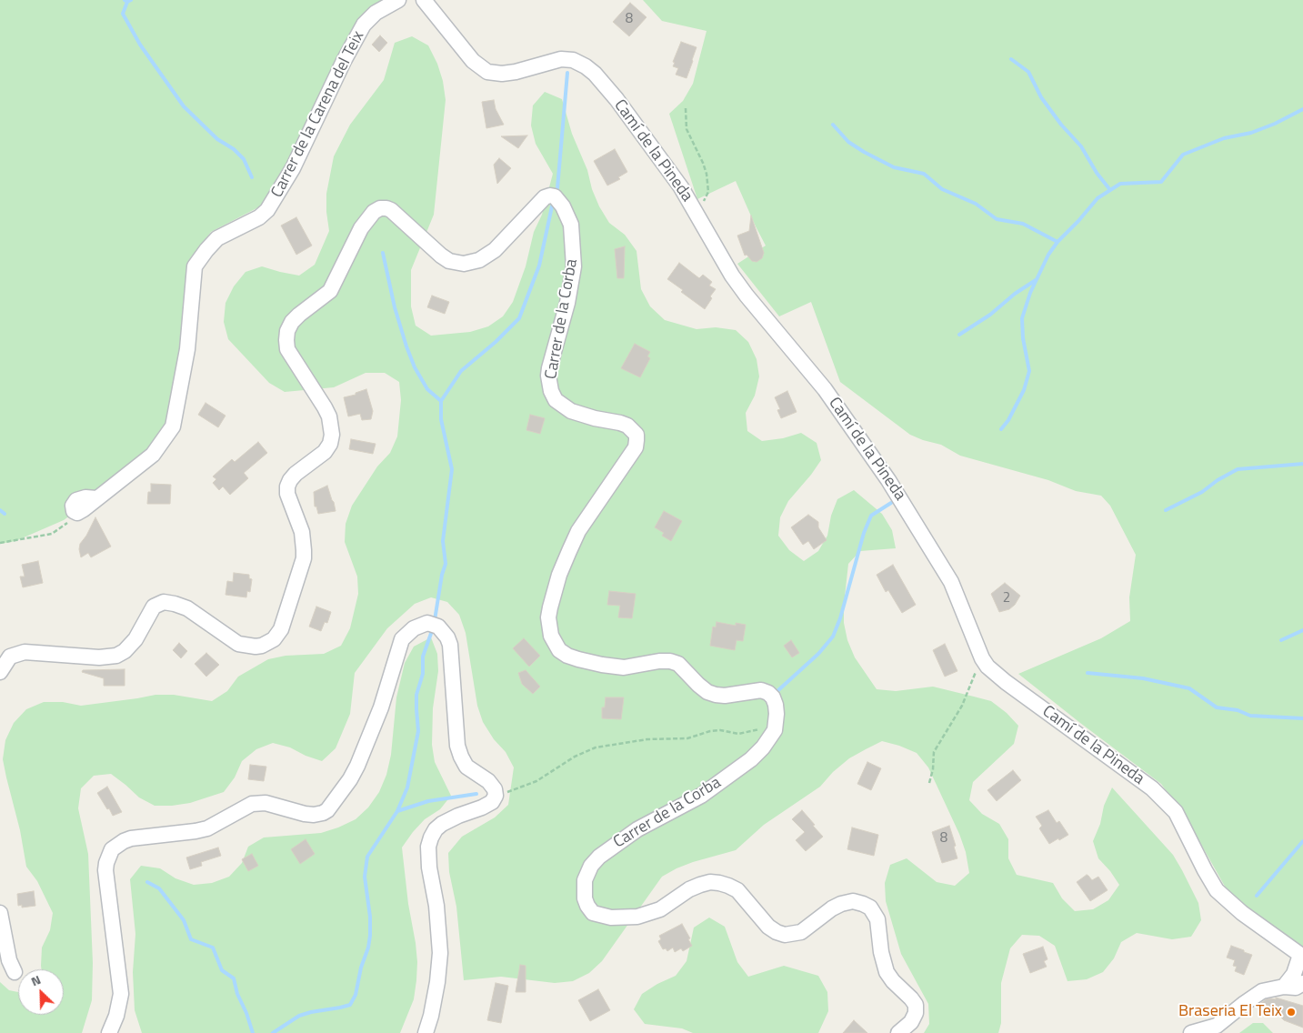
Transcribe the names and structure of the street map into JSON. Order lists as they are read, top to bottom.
{
  "streets": {
    "street": ["Carrer de la Carena del Teix", "Camí de la Pineda", "Carrer de la Corba"]
  },
  "places": ["Braseria El Teix"],
  "house_numbers": ["8", "2", "8"],
  "north": "top left"
}
